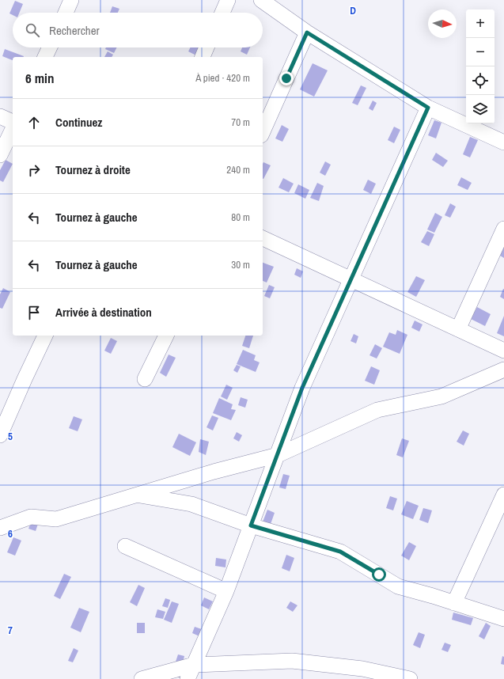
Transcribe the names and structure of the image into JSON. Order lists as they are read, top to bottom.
{
  "north": "right",
  "page": {
    "map_buttons": ["+", "−"],
    "search": "Rechercher",
    "heading": ["6 min", "À pied · 420 m"],
    "list": [
      ["Continuez", "70 m"],
      ["Tournez à droite", "240 m"],
      ["Tournez à gauche", "80 m"],
      ["Tournez à gauche", "30 m"],
      "Arrivée à destination"
    ]
  },
  "grid": {
    "columns": ["D"],
    "rows": ["5", "6", "7"]
  }
}
